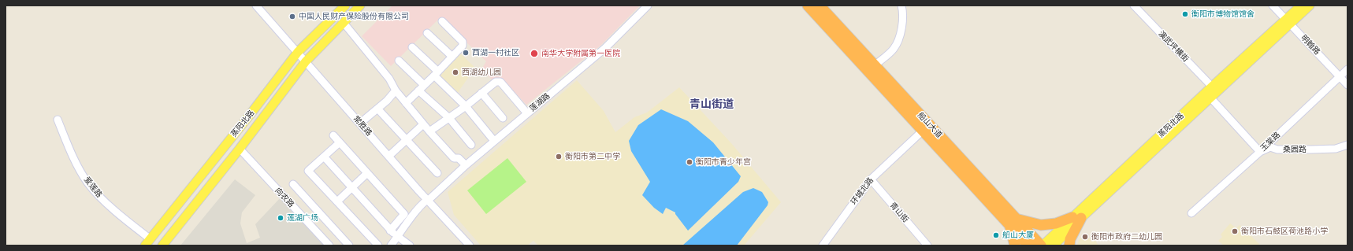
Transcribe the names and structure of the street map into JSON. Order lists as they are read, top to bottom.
{
  "streets": {
    "highway": ["船山大道"],
    "main road": ["蒸阳北路"],
    "street": [
      "明翰路",
      "演武坪横街",
      "莲湖路",
      "常胜路",
      "玉棠路",
      "桑园路",
      "爱莲路",
      "环城北路",
      "向农路",
      "青山街"
    ]
  },
  "crossings": [
    ["明翰路", "蒸阳北路"],
    ["明翰路", "玉棠路"],
    ["演武坪横街", "蒸阳北路"],
    ["莲湖路", "常胜路"],
    ["蒸阳北路", "船山大道"],
    ["蒸阳北路", "常胜路"],
    ["蒸阳北路", "爱莲路"],
    ["蒸阳北路", "向农路"],
    ["船山大道", "环城北路"],
    ["玉棠路", "桑园路"],
    ["环城北路", "青山街"]
  ],
  "districts": ["青山街道"],
  "places": [
    "衡阳市博物馆馆舍",
    "中国人民财产保险股份有限公司",
    "西湖一村社区",
    "南华大学附属第一医院",
    "西湖幼儿园",
    "衡阳市第二中学",
    "衡阳市青少年宫",
    "莲湖广场",
    "衡阳市石鼓区荷池路小学",
    "船山大厦",
    "衡阳市政府二幼儿园"
  ]
}
